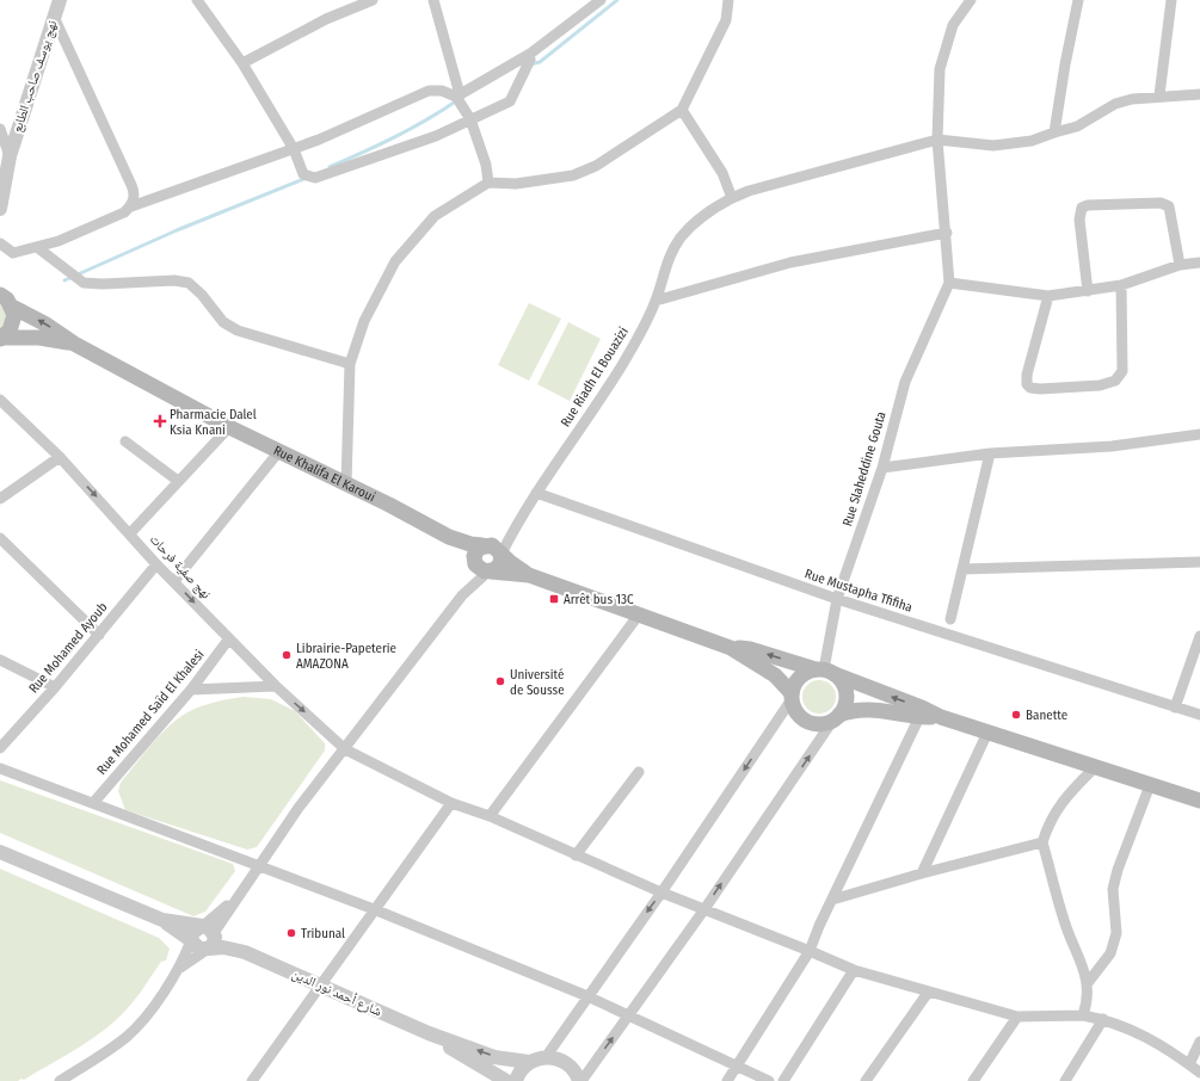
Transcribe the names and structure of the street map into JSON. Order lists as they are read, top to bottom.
{
  "streets": {
    "main road": ["Rue Khalifa El Karoui"],
    "street": [
      "نهج يوسف صاحب الطابع",
      "Rue Riadh El Bouazizi",
      "Rue Slaheddine Gouta",
      "نهج صفية فرحات",
      "Rue Mustapha Tfifiha",
      "Rue Mohamed Ayoub",
      "Rue Mohamed Saïd El Khalesi",
      "شارع أحمد نور الدين"
    ]
  },
  "crossings": [
    ["Rue Riadh El Bouazizi", "Rue Khalifa El Karoui"],
    ["Rue Riadh El Bouazizi", "Rue Mustapha Tfifiha"],
    ["Rue Slaheddine Gouta", "Rue Mustapha Tfifiha"],
    ["نهج صفية فرحات", "Rue Mohamed Ayoub"],
    ["نهج صفية فرحات", "Rue Mohamed Saïd El Khalesi"]
  ],
  "places": {
    "health": ["Pharmacie Dalel Ksia Knani"],
    "transit": ["Arrêt bus 13C"],
    "other": [
      "Librairie-Papeterie AMAZONA",
      "Université de Sousse",
      "Banette",
      "Tribunal"
    ]
  }
}
